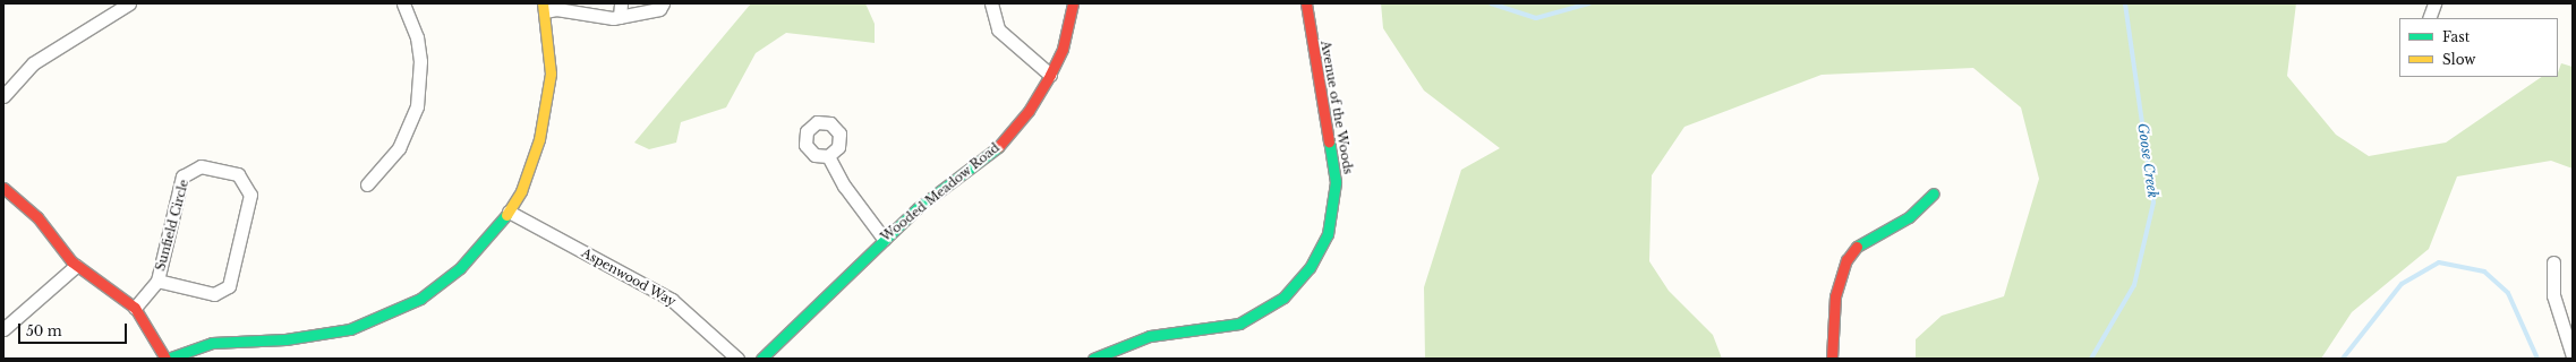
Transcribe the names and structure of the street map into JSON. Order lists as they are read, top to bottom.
{
  "streets": {
    "street": [
      "Avenue of the Woods",
      "Wooded Meadow Road",
      "Sunfield Circle",
      "Aspenwood Way"
    ]
  },
  "water": ["Goose Creek"],
  "legend": ["Fast", "Slow"],
  "scale_bar": "50 m"
}
